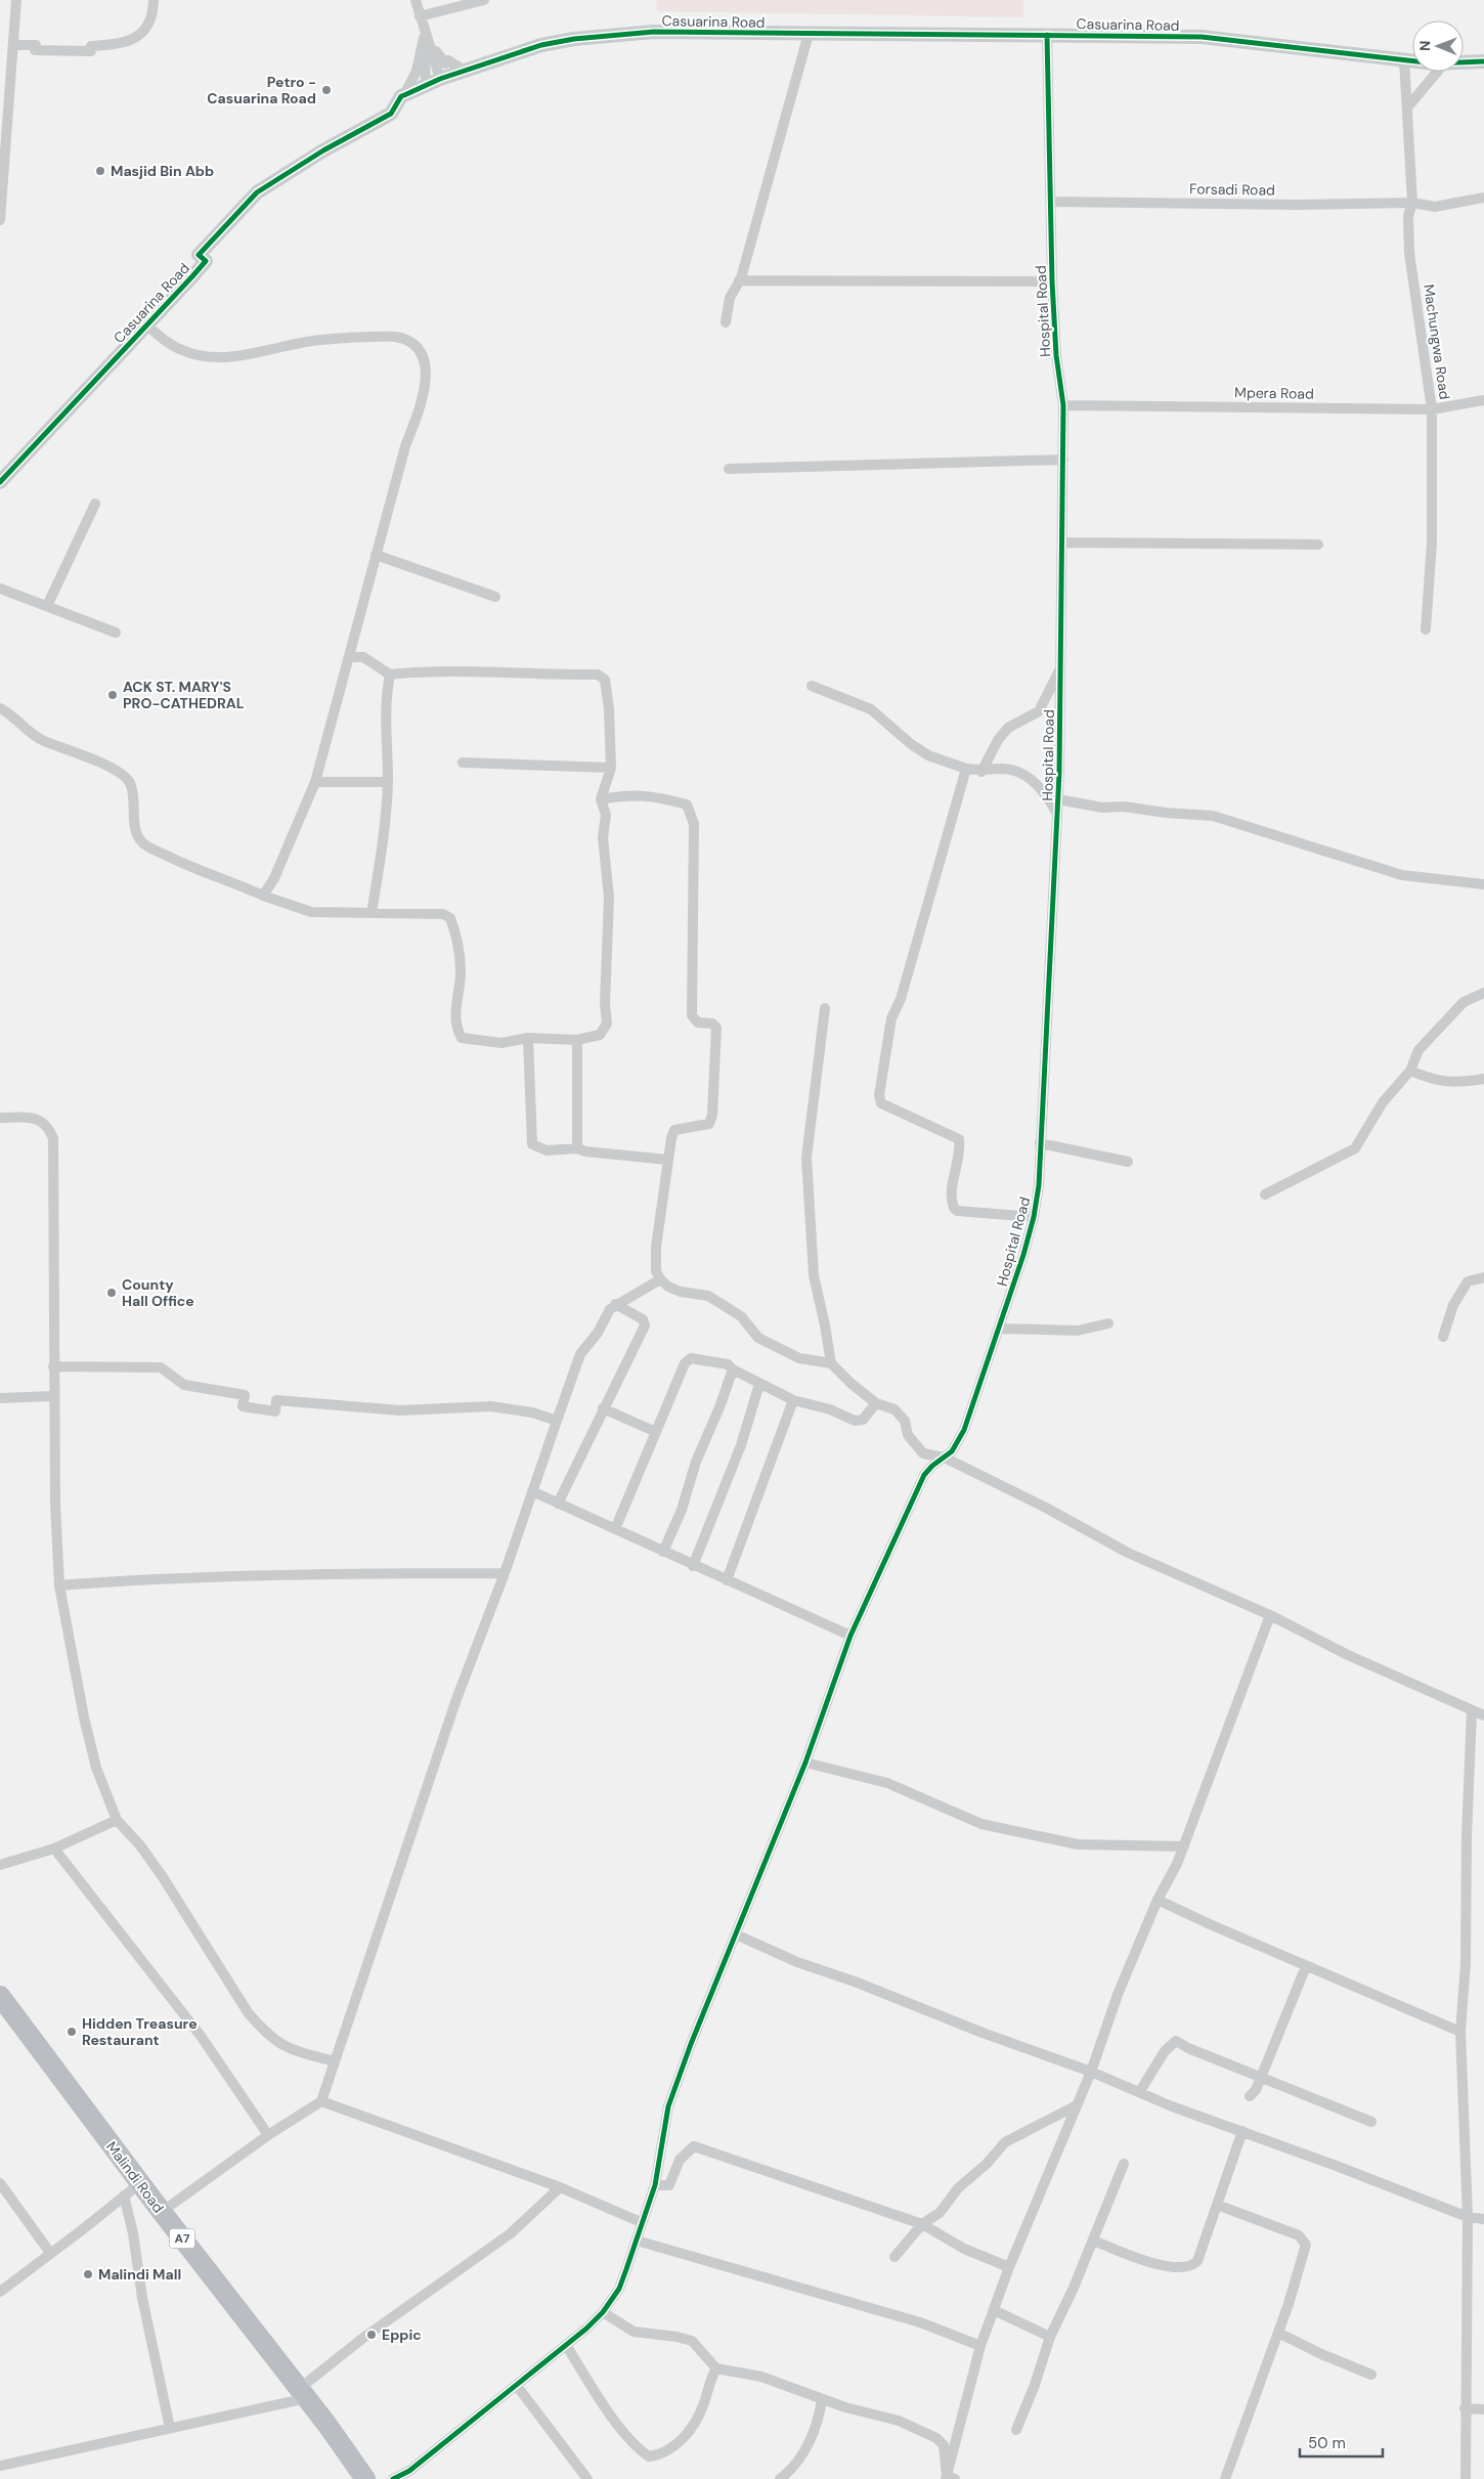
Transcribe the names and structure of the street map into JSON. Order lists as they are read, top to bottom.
{
  "streets": {
    "highway": ["Malindi Road", "A7"],
    "street": [
      "Casuarina Road",
      "Forsadi Road",
      "Hospital Road",
      "Machungwa Road",
      "Mpera Road"
    ]
  },
  "crossings": [
    ["Casuarina Road", "Hospital Road"],
    ["Casuarina Road", "Machungwa Road"],
    ["Forsadi Road", "Hospital Road"],
    ["Forsadi Road", "Machungwa Road"],
    ["Hospital Road", "Mpera Road"],
    ["Machungwa Road", "Mpera Road"]
  ],
  "places": [
    "Petro - Casuarina Road",
    "Masjid Bin Abb",
    "ACK ST. MARY'S PRO-CATHEDRAL",
    "County Hall Office",
    "Hidden Treasure Restaurant",
    "Malindi Mall",
    "Eppic"
  ],
  "scale_bar": "50 m",
  "north": "left"
}
